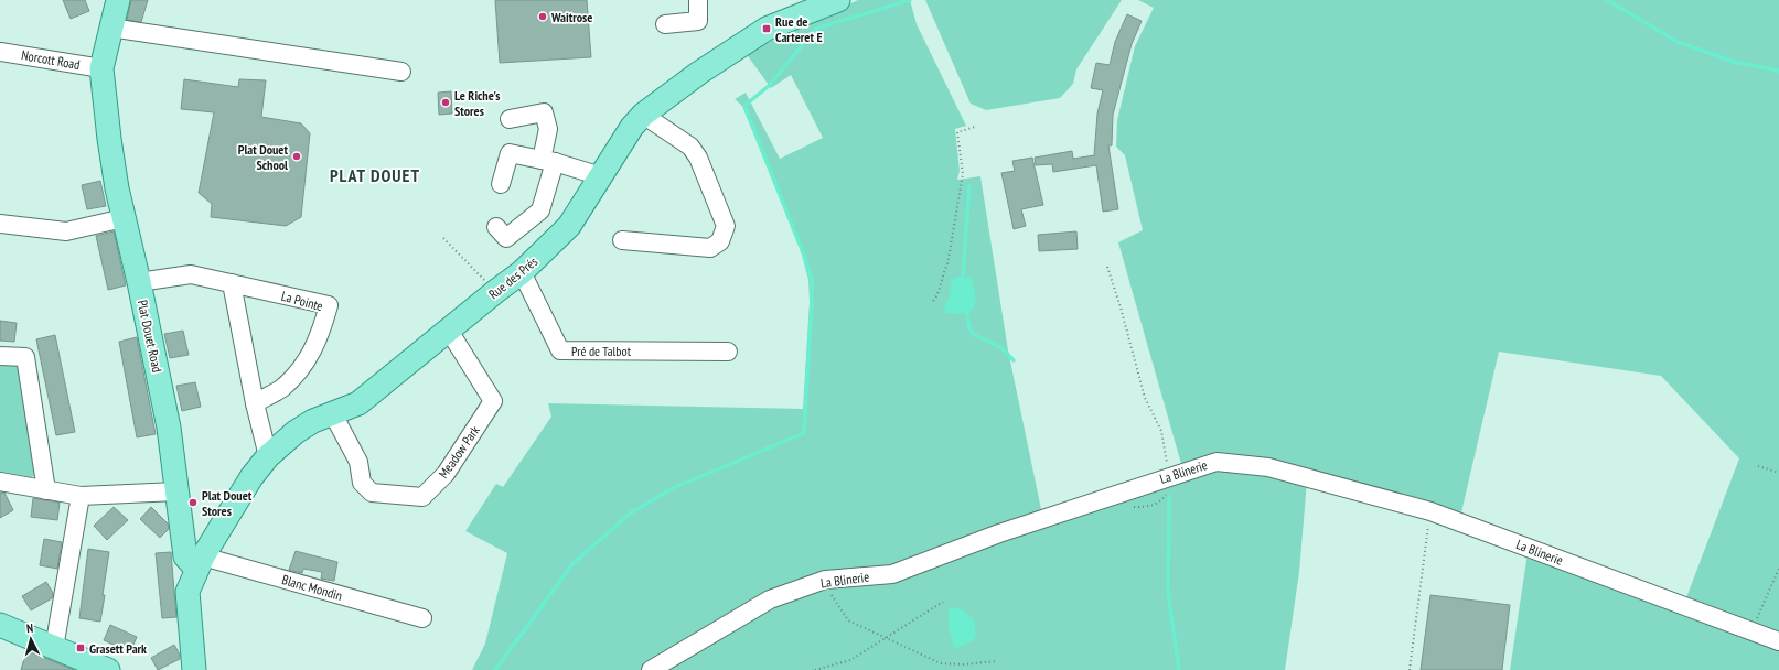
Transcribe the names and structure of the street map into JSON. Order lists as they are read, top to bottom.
{
  "streets": {
    "main road": ["Rue des Prés", "Plat Douet Road"],
    "street": [
      "Norcott Road",
      "La Pointe",
      "Pré de Talbot",
      "Meadow Park",
      "La Blinerie",
      "Blanc Mondin"
    ]
  },
  "crossings": [
    ["Norcott Road", "Plat Douet Road"],
    ["Rue des Prés", "Plat Douet Road"],
    ["Rue des Prés", "Pré de Talbot"],
    ["Rue des Prés", "Meadow Park"],
    ["Rue des Prés", "Blanc Mondin"],
    ["La Pointe", "Plat Douet Road"],
    ["Plat Douet Road", "Blanc Mondin"]
  ],
  "districts": ["PLAT DOUET"],
  "places": {
    "other": [
      "Waitrose",
      "Le Riche's Stores",
      "Plat Douet School",
      "Plat Douet Stores"
    ],
    "transit": ["Rue de Carteret E", "Grasett Park"]
  },
  "north": "top"
}
